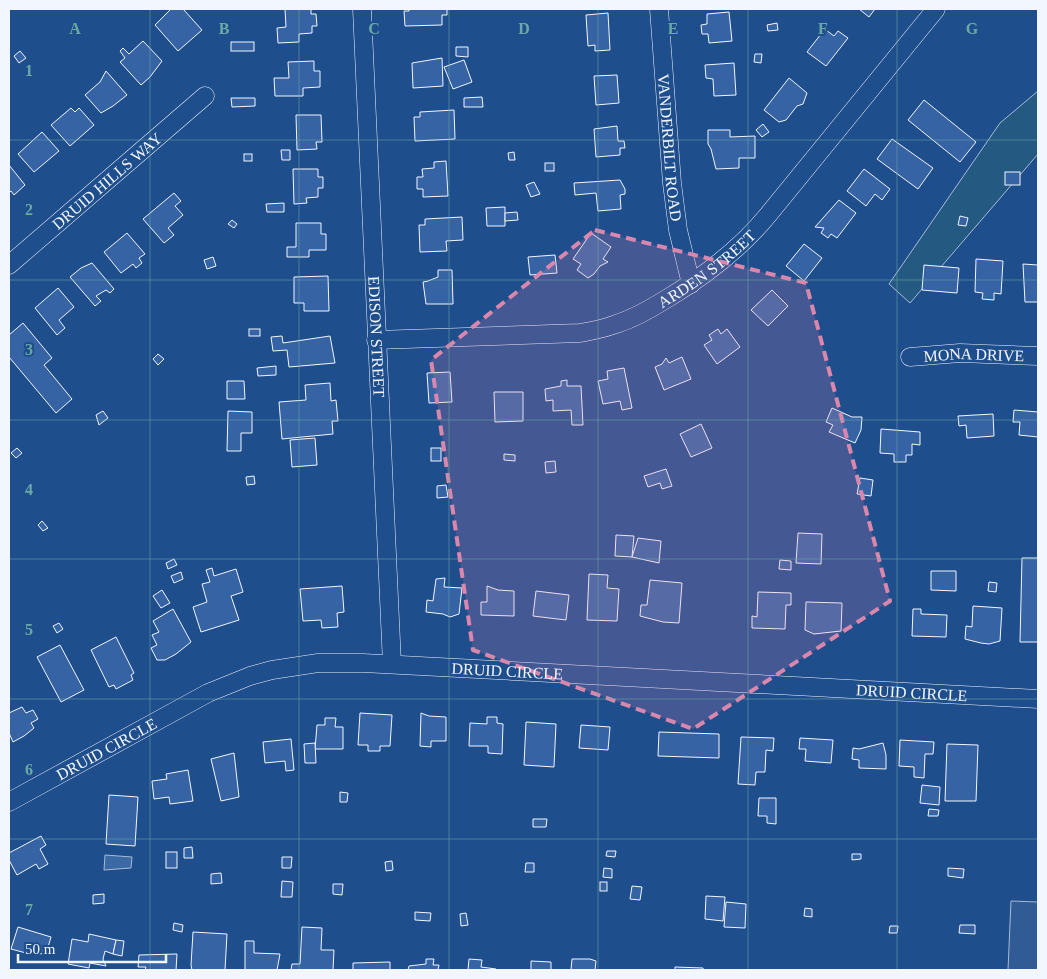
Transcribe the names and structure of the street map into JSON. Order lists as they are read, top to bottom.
{
  "streets": {
    "street": [
      "VANDERBILT ROAD",
      "DRUID HILLS WAY",
      "ARDEN STREET",
      "EDISON STREET",
      "MONA DRIVE",
      "DRUID CIRCLE"
    ]
  },
  "crossings": [
    ["VANDERBILT ROAD", "ARDEN STREET"],
    ["ARDEN STREET", "EDISON STREET"],
    ["EDISON STREET", "DRUID CIRCLE"]
  ],
  "scale_bar": "50 m",
  "grid": {
    "columns": [
      "A",
      "B",
      "C",
      "D",
      "E",
      "F",
      "G"
    ],
    "rows": [
      "1",
      "2",
      "3",
      "4",
      "5",
      "6",
      "7"
    ]
  }
}
